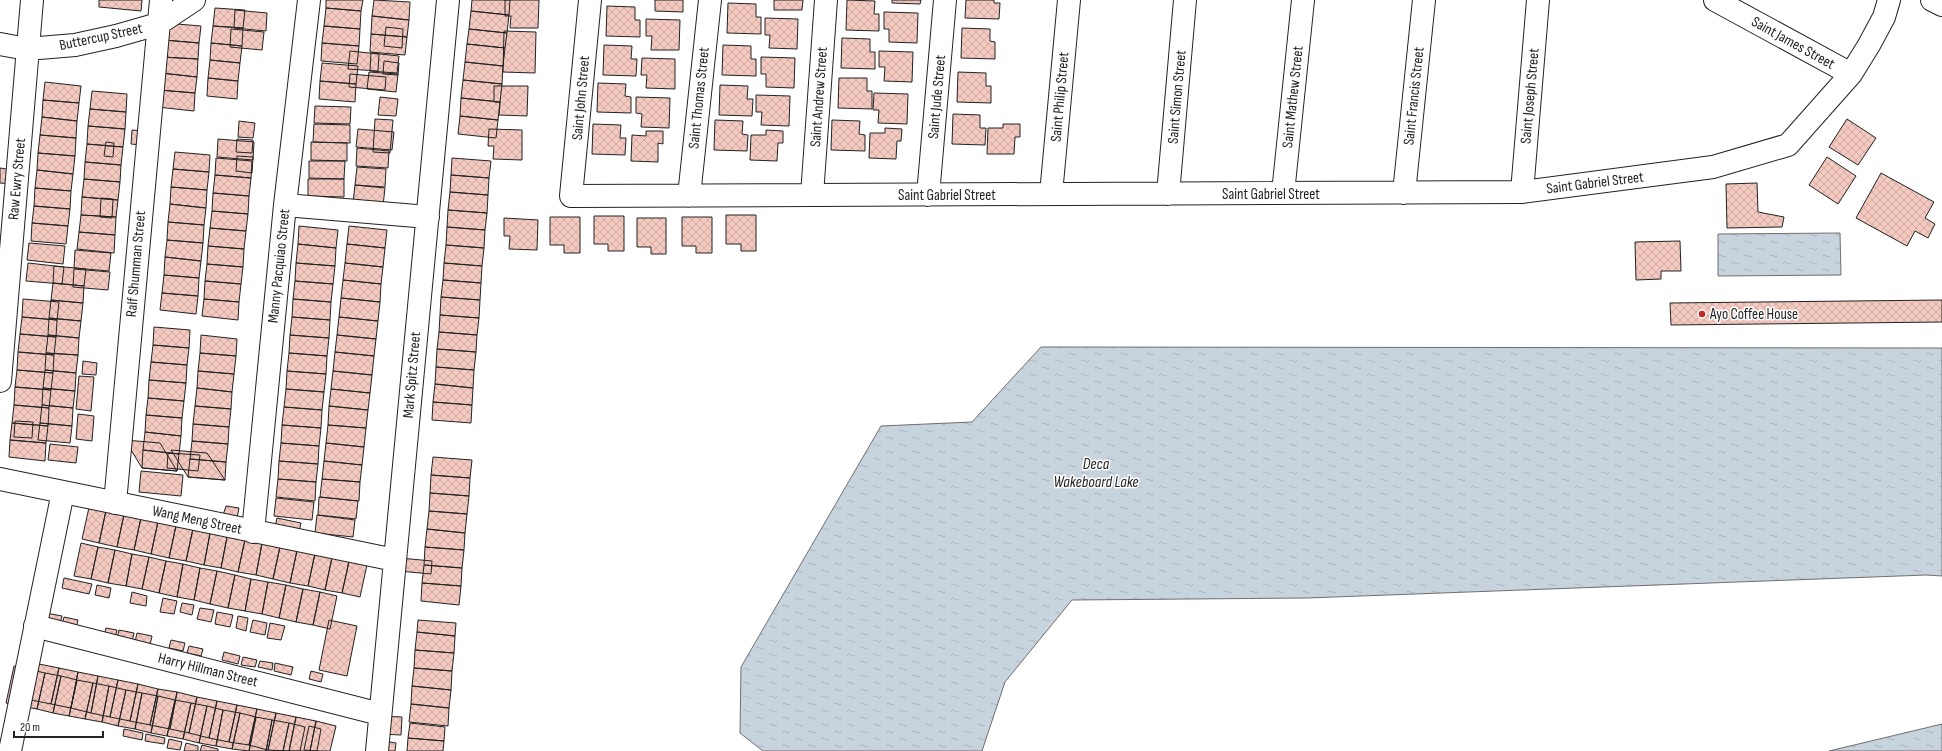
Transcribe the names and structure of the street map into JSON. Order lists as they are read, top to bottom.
{
  "streets": {
    "street": [
      "Buttercup Street",
      "Saint James Street",
      "Saint Francis Street",
      "Saint Joseph Street",
      "Saint Andrew Street",
      "Saint Jude Street",
      "Saint Philip Street",
      "Saint Simon Street",
      "Saint Mathew Street",
      "Saint John Street",
      "Saint Thomas Street",
      "Raw Ewry Street",
      "Saint Gabriel Street",
      "Ralf Shumman Street",
      "Manny Pacquiao Street",
      "Mark Spitz Street",
      "Wang Meng Street",
      "Harry Hillman Street"
    ]
  },
  "crossings": [
    ["Buttercup Street", "Raw Ewry Street"],
    ["Buttercup Street", "Ralf Shumman Street"],
    ["Saint James Street", "Saint Gabriel Street"],
    ["Saint Francis Street", "Saint Gabriel Street"],
    ["Saint Joseph Street", "Saint Gabriel Street"],
    ["Saint Andrew Street", "Saint Gabriel Street"],
    ["Saint Jude Street", "Saint Gabriel Street"],
    ["Saint Philip Street", "Saint Gabriel Street"],
    ["Saint Simon Street", "Saint Gabriel Street"],
    ["Saint Mathew Street", "Saint Gabriel Street"],
    ["Saint John Street", "Saint Gabriel Street"],
    ["Saint Thomas Street", "Saint Gabriel Street"],
    ["Ralf Shumman Street", "Wang Meng Street"],
    ["Manny Pacquiao Street", "Wang Meng Street"],
    ["Mark Spitz Street", "Wang Meng Street"],
    ["Mark Spitz Street", "Harry Hillman Street"]
  ],
  "water": ["Deca Wakeboard Lake"],
  "places": ["Ayo Coffee House"],
  "scale_bar": "20 m"
}
